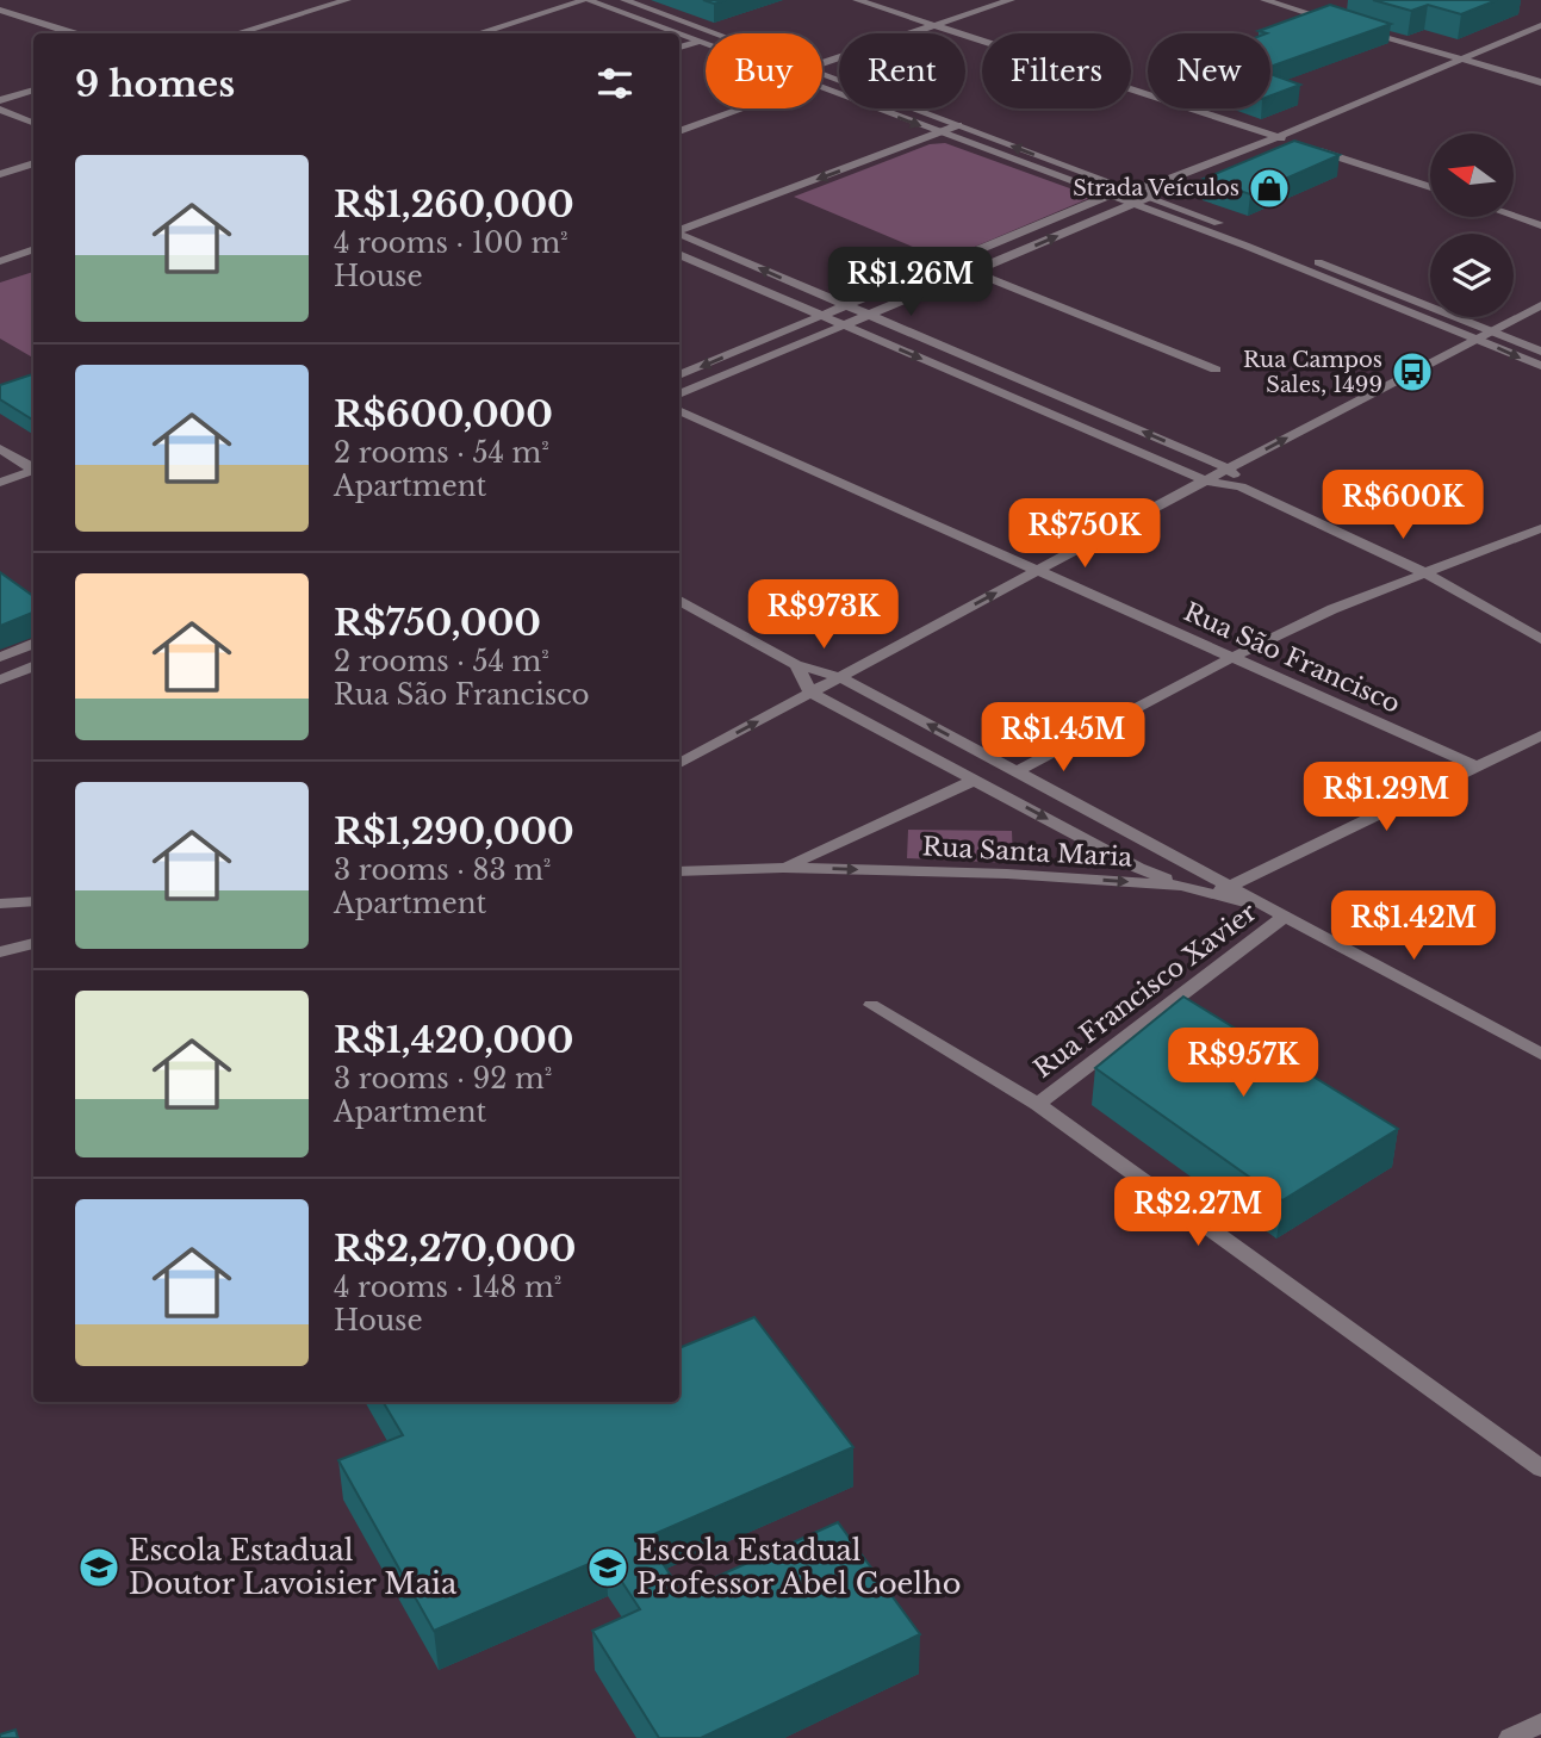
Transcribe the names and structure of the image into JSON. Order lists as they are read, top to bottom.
{
  "streets": {
    "street": ["Rua São Francisco", "Rua Santa Maria", "Rua Francisco Xavier"]
  },
  "crossings": [
    ["Rua São Francisco", "Rua Francisco Xavier"],
    ["Rua Santa Maria", "Rua Francisco Xavier"]
  ],
  "places": {
    "shop": ["Strada Veículos"],
    "bus stop": ["Rua Campos Sales, 1499"],
    "school or university": ["Escola Estadual Doutor Lavoisier Maia", "Escola Estadual Professor Abel Coelho"]
  },
  "north": "left",
  "page": {
    "chip": [
      "Buy",
      "Rent",
      "Filters",
      "New"
    ],
    "heading": "9 homes",
    "list": [
      {
        "name": "R$1,260,000",
        "note": "4 rooms · 100 m² · House"
      },
      {
        "name": "R$600,000",
        "note": "2 rooms · 54 m² · Apartment"
      },
      {
        "name": "R$750,000",
        "note": "2 rooms · 54 m² · Rua São Francisco"
      },
      {
        "name": "R$1,290,000",
        "note": "3 rooms · 83 m² · Apartment"
      },
      {
        "name": "R$1,420,000",
        "note": "3 rooms · 92 m² · Apartment"
      },
      {
        "name": "R$2,270,000",
        "note": "4 rooms · 148 m² · House"
      }
    ],
    "price": [
      "R$1.26M",
      "R$600K",
      "R$750K",
      "R$973K",
      "R$1.45M",
      "R$1.29M",
      "R$1.42M",
      "R$957K",
      "R$2.27M"
    ]
  }
}
